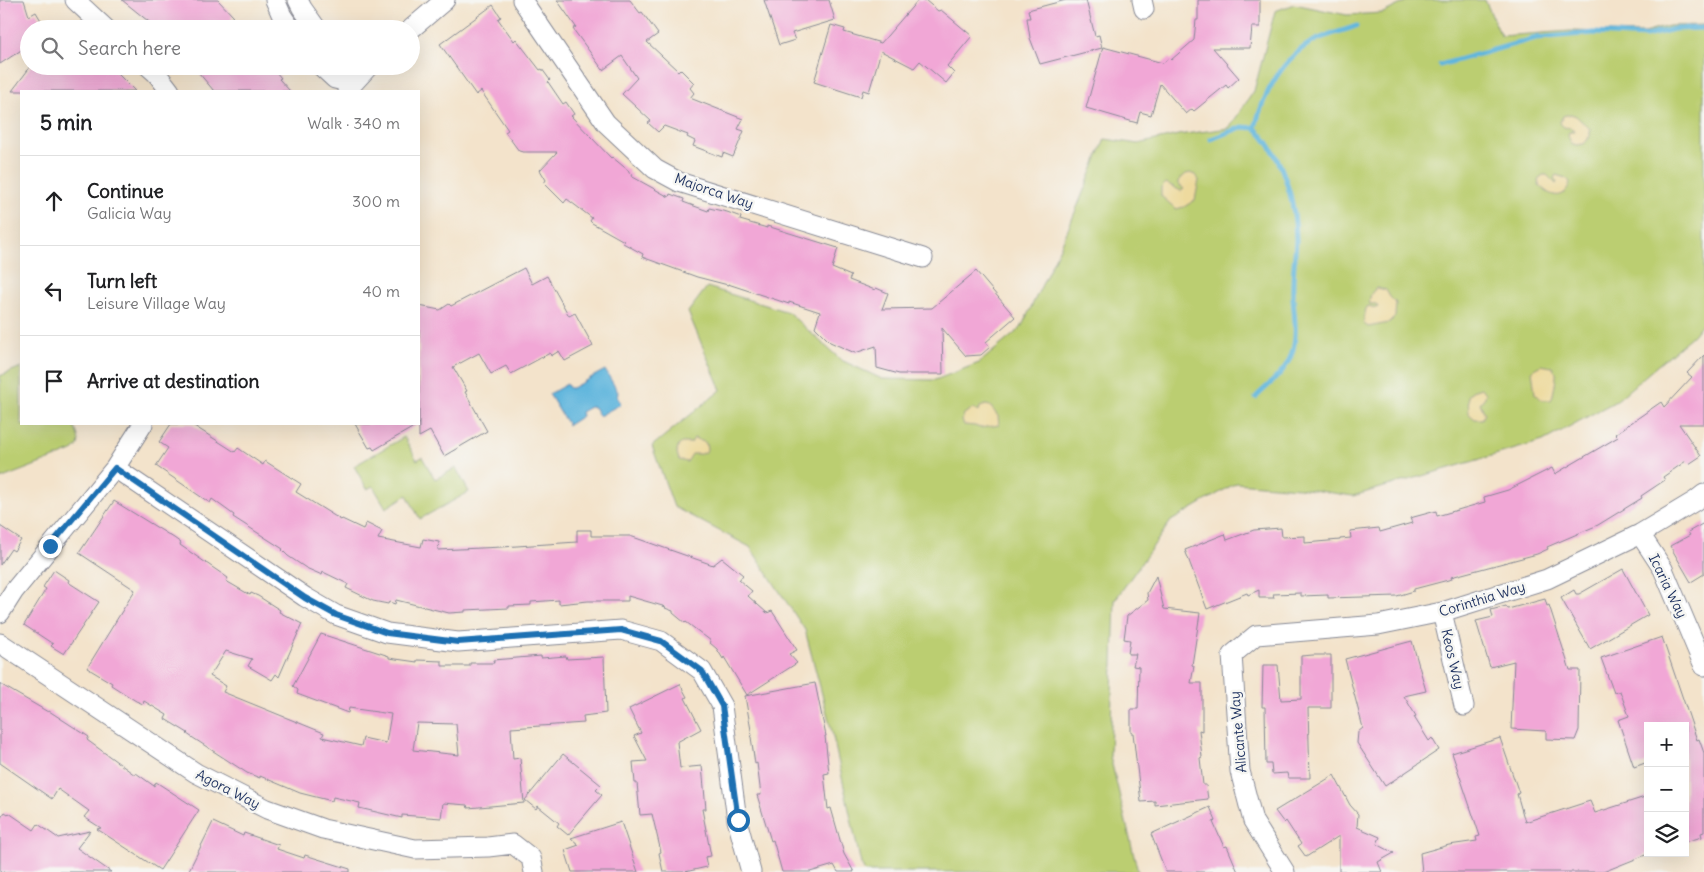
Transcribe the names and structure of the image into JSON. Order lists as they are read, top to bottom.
{
  "streets": {
    "street": [
      "Majorca Way",
      "Icaria Way",
      "Corinthia Way",
      "Keos Way",
      "Alicante Way",
      "Agora Way"
    ]
  },
  "crossings": [
    ["Icaria Way", "Corinthia Way"],
    ["Corinthia Way", "Keos Way"],
    ["Corinthia Way", "Alicante Way"]
  ],
  "page": {
    "search": "Search here",
    "heading": ["5 min", "Walk · 340 m"],
    "list": [
      ["Continue", "Galicia Way", "300 m"],
      ["Turn left", "Leisure Village Way", "40 m"],
      "Arrive at destination"
    ],
    "map_buttons": ["+", "−"]
  }
}
